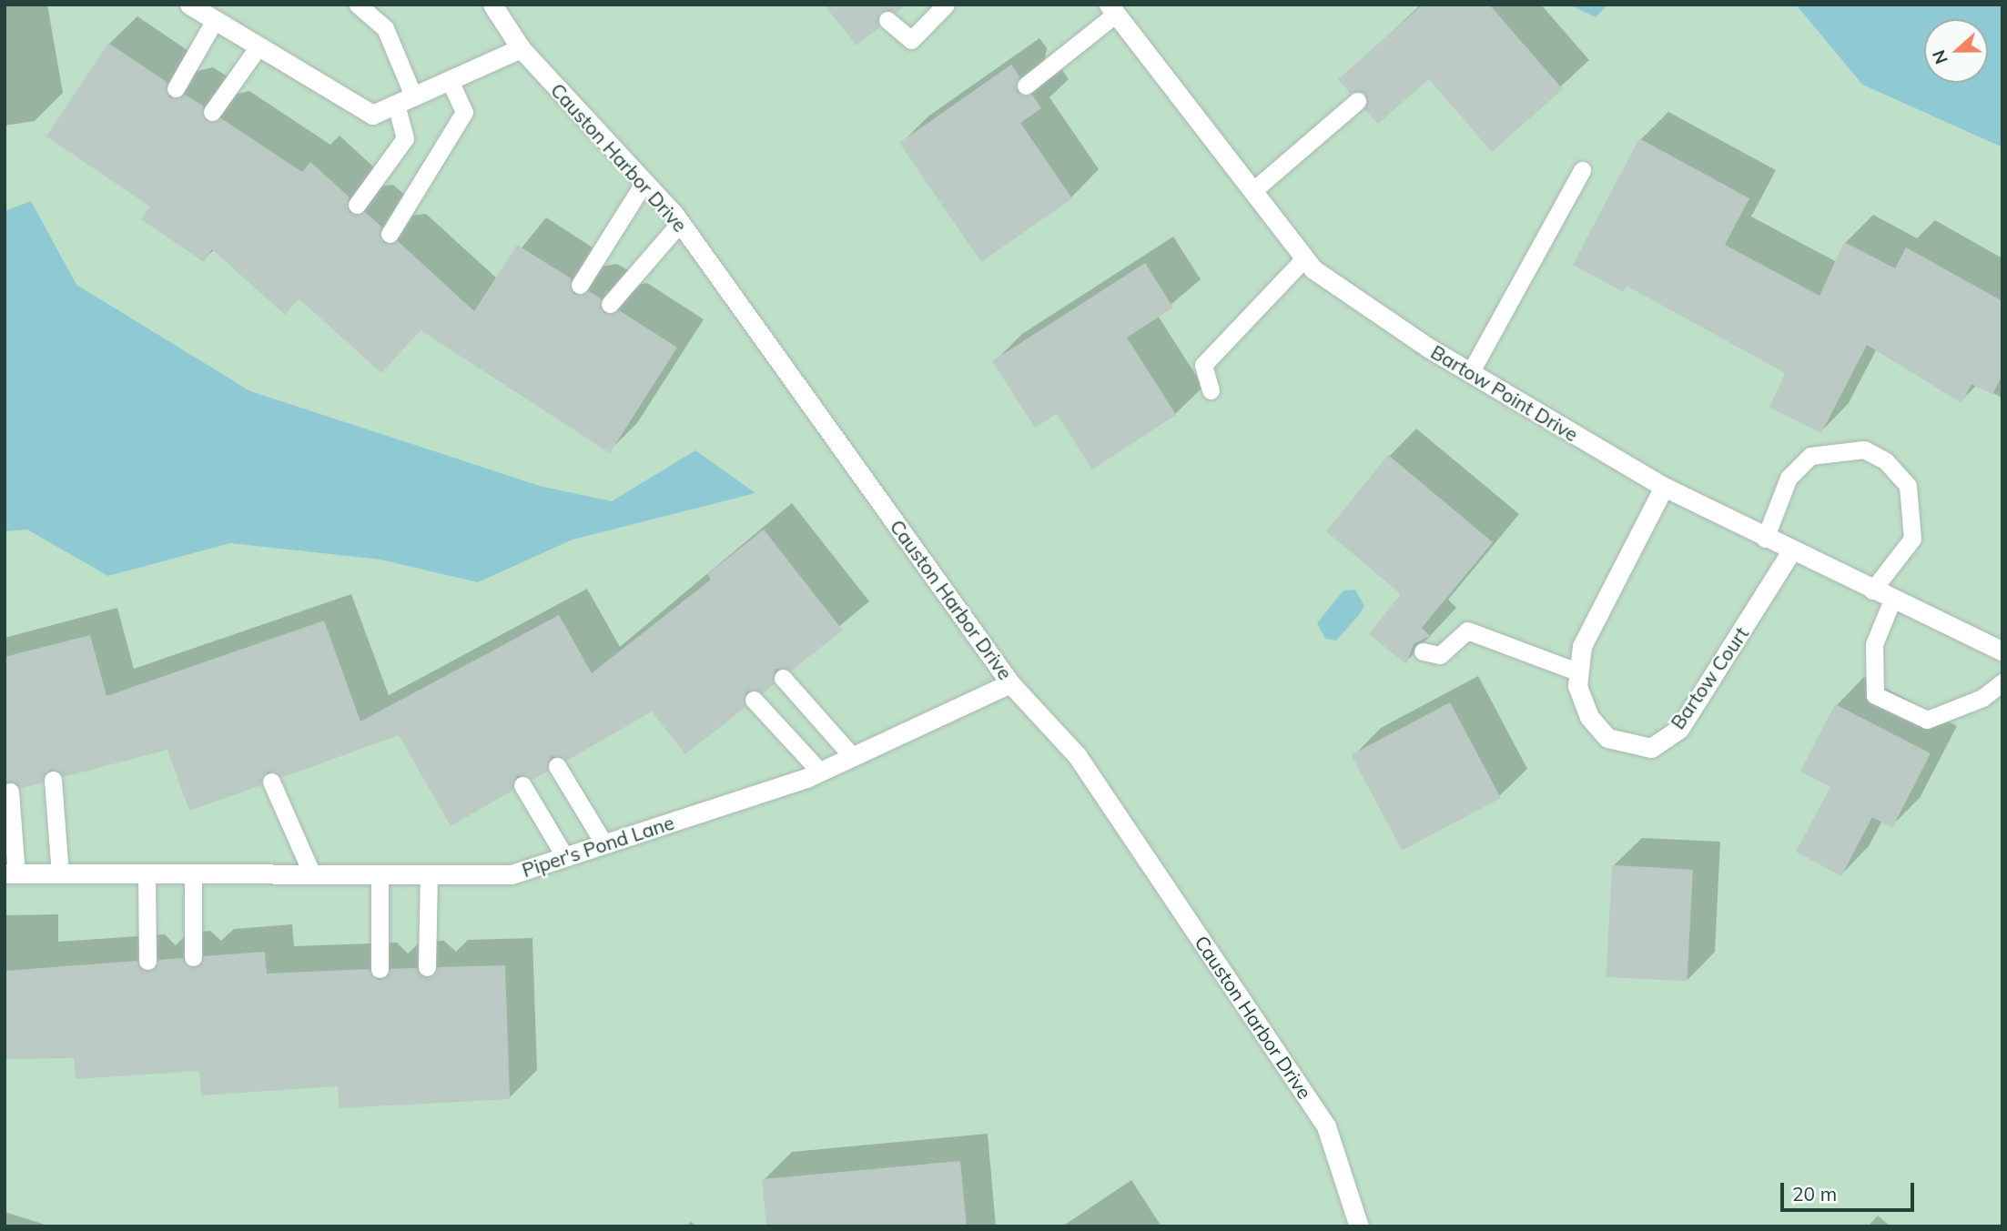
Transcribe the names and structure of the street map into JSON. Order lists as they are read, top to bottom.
{
  "streets": {
    "street": [
      "Causton Harbor Drive",
      "Bartow Point Drive",
      "Bartow Court",
      "Piper's Pond Lane"
    ]
  },
  "crossings": [
    ["Causton Harbor Drive", "Piper's Pond Lane"],
    ["Bartow Point Drive", "Bartow Court"]
  ],
  "scale_bar": "20 m",
  "north": "left"
}
